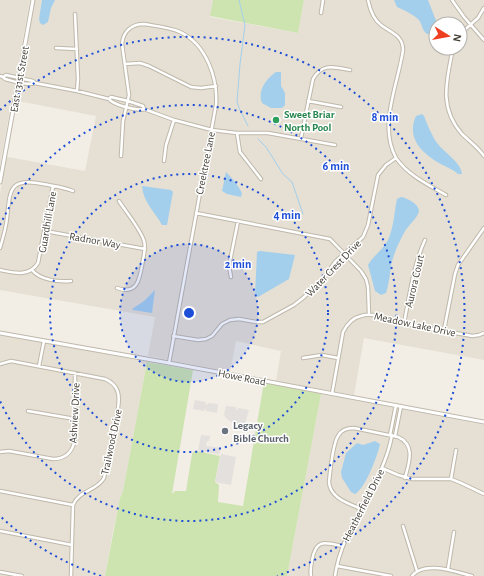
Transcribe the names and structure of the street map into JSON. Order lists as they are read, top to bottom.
{
  "streets": {
    "street": [
      "East 131st Street",
      "Creektree Lane",
      "Guardhill Lane",
      "Radnor Way",
      "Water Crest Drive",
      "Aurora Court",
      "Meadow Lake Drive",
      "Howe Road",
      "Ashview Drive",
      "Trailwood Drive",
      "Heatherfield Drive"
    ]
  },
  "crossings": [
    ["Creektree Lane", "Water Crest Drive"],
    ["Creektree Lane", "Howe Road"],
    ["Guardhill Lane", "Radnor Way"],
    ["Aurora Court", "Meadow Lake Drive"],
    ["Meadow Lake Drive", "Howe Road"],
    ["Howe Road", "Heatherfield Drive"],
    ["Ashview Drive", "Trailwood Drive"]
  ],
  "places": ["Sweet Briar North Pool", "Legacy Bible Church"],
  "north": "right",
  "rings": [
    "8 min",
    "6 min",
    "4 min",
    "2 min"
  ]
}
